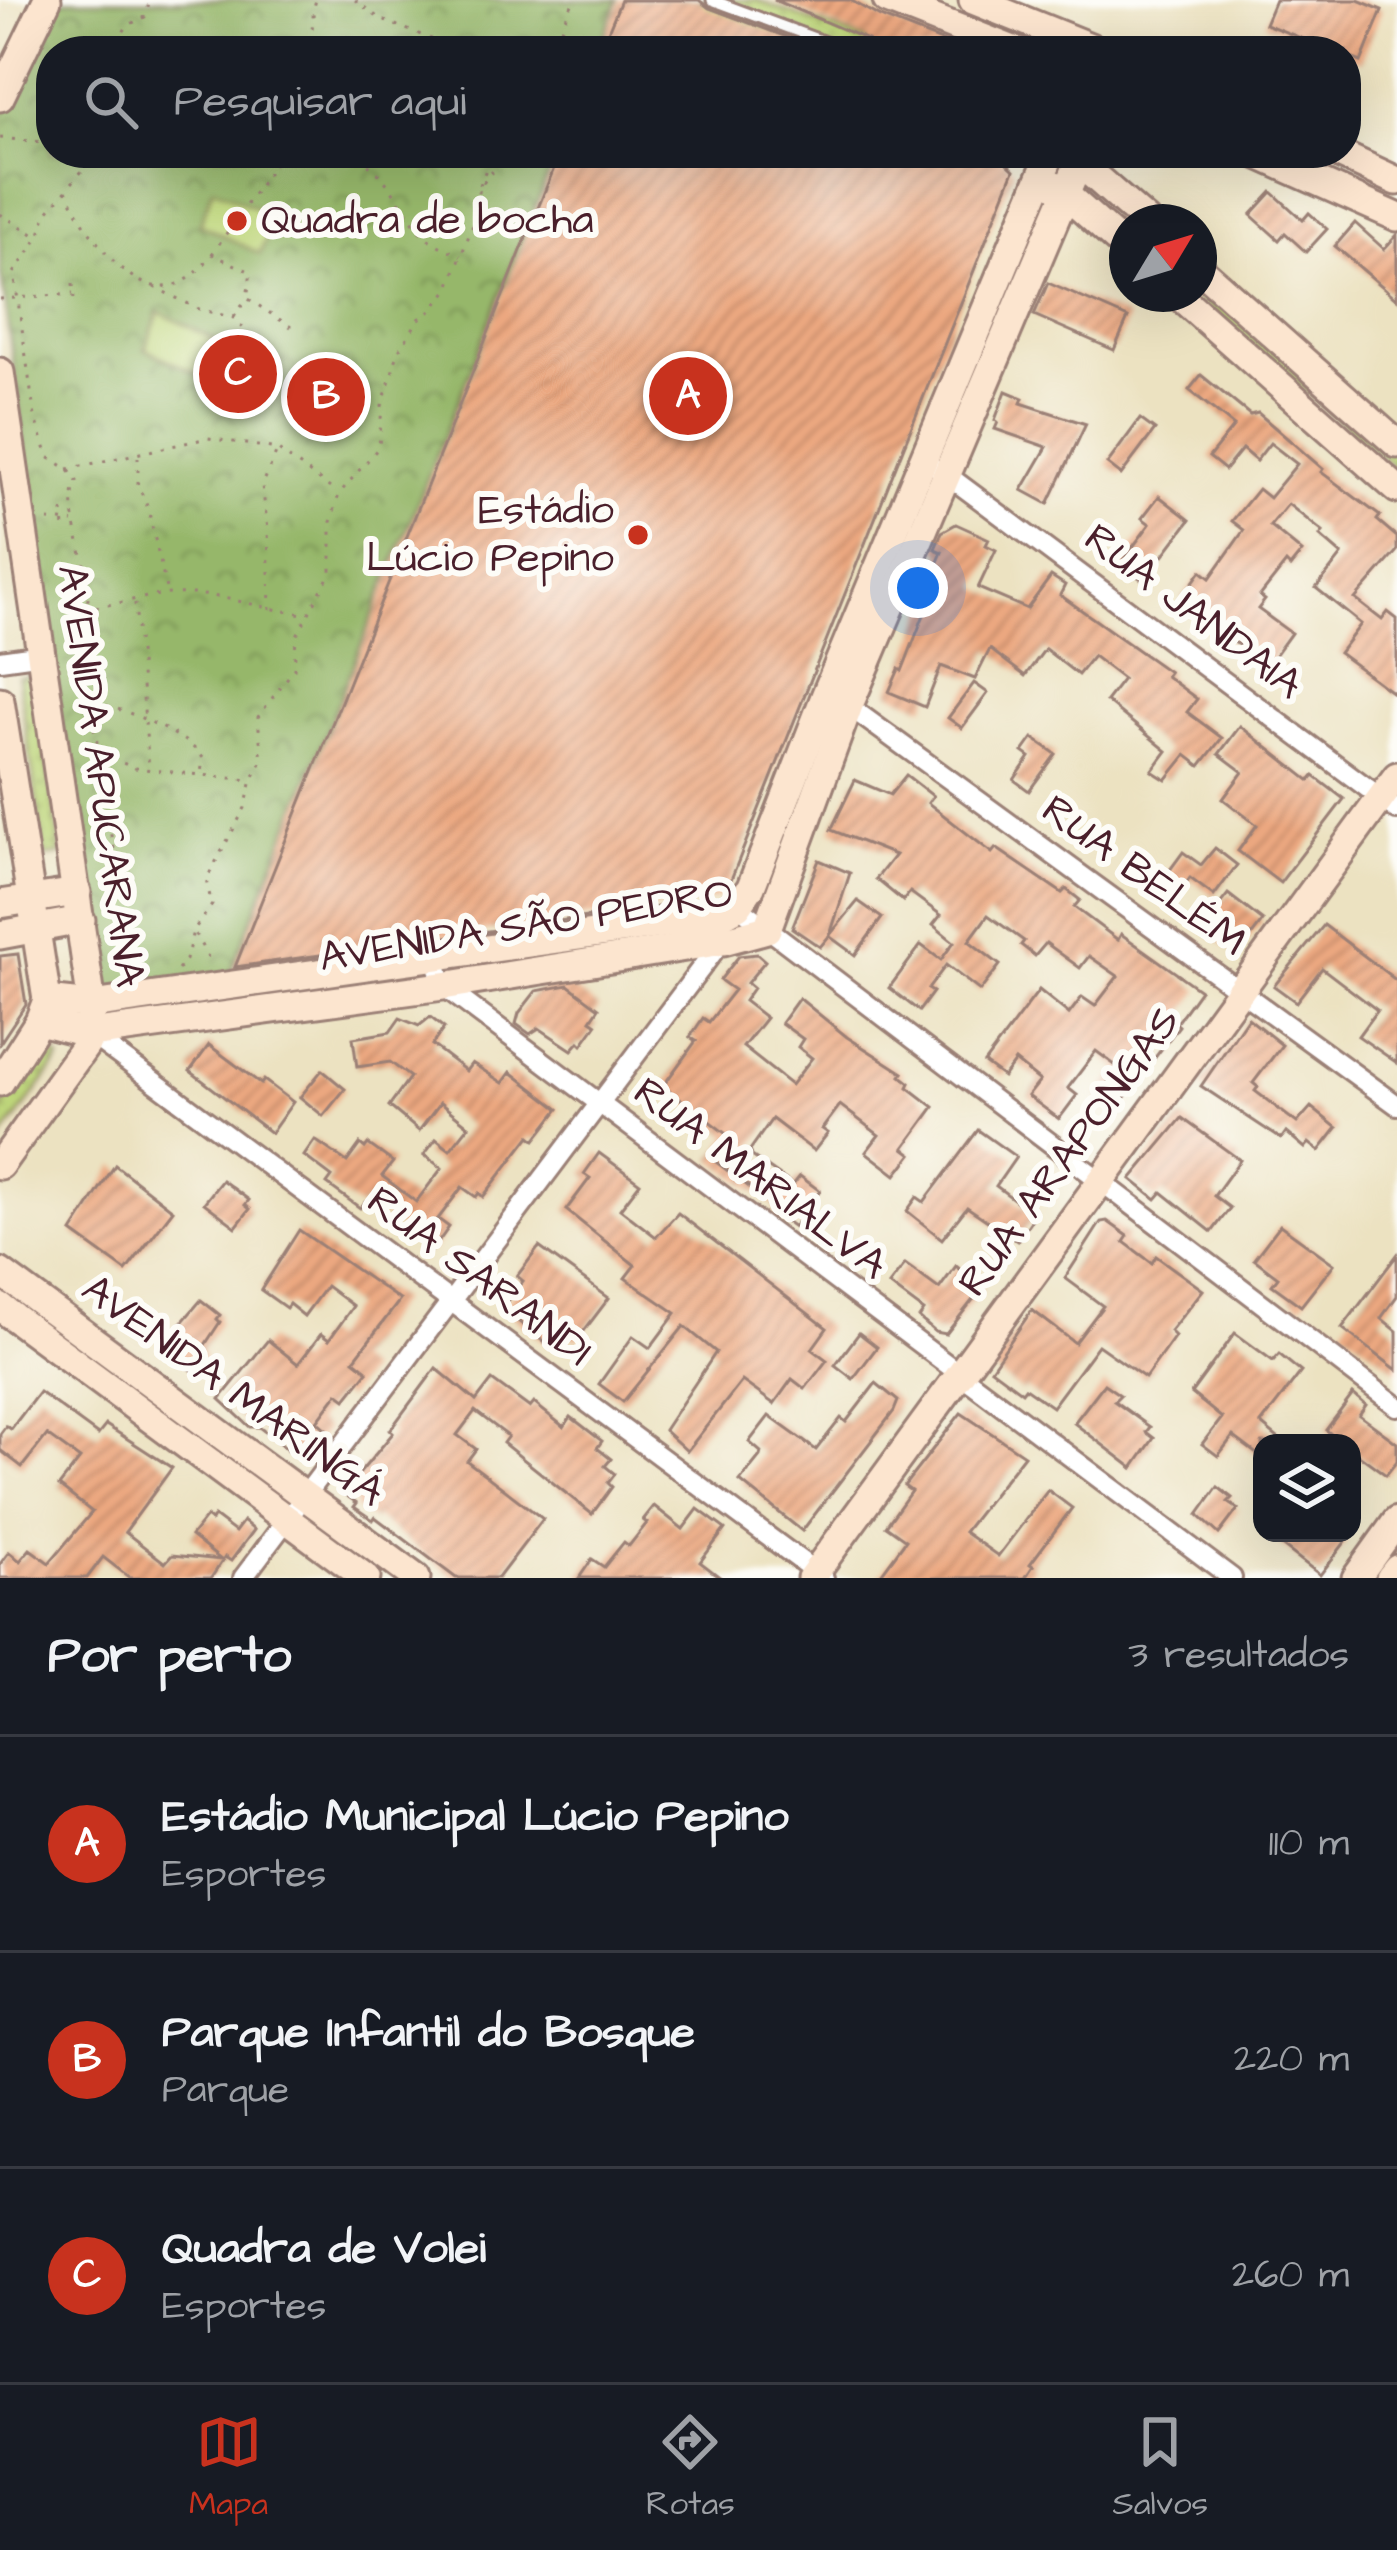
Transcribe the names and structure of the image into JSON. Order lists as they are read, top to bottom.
{
  "streets": {
    "street": [
      "RUA JANDAIA",
      "AVENIDA APUCARANA",
      "RUA BELÉM",
      "AVENIDA SÃO PEDRO",
      "RUA ARAPONGAS",
      "RUA MARIALVA",
      "RUA SARANDI",
      "AVENIDA MARINGÁ"
    ]
  },
  "crossings": [
    ["RUA JANDAIA", "AVENIDA SÃO PEDRO"],
    ["RUA JANDAIA", "RUA ARAPONGAS"],
    ["AVENIDA APUCARANA", "AVENIDA SÃO PEDRO"],
    ["AVENIDA APUCARANA", "RUA SARANDI"],
    ["RUA BELÉM", "AVENIDA SÃO PEDRO"],
    ["RUA BELÉM", "RUA ARAPONGAS"],
    ["AVENIDA SÃO PEDRO", "RUA MARIALVA"],
    ["AVENIDA SÃO PEDRO", "RUA SARANDI"],
    ["RUA ARAPONGAS", "RUA MARIALVA"],
    ["RUA ARAPONGAS", "RUA SARANDI"]
  ],
  "places": ["Quadra de bocha", "Estádio Lúcio Pepino"],
  "north": "top right",
  "page": {
    "search": "Pesquisar aqui",
    "pins": ["C", "A", "B"],
    "heading": ["Por perto", "3 resultados"],
    "list": [
      {
        "mark": "A",
        "name": "Estádio Municipal Lúcio Pepino",
        "note": "Esportes",
        "value": "110 m"
      },
      {
        "mark": "B",
        "name": "Parque Infantil do Bosque",
        "note": "Parque",
        "value": "220 m"
      },
      {
        "mark": "C",
        "name": "Quadra de Volei",
        "note": "Esportes",
        "value": "260 m"
      }
    ],
    "nav": ["Mapa", "Rotas", "Salvos"]
  }
}
